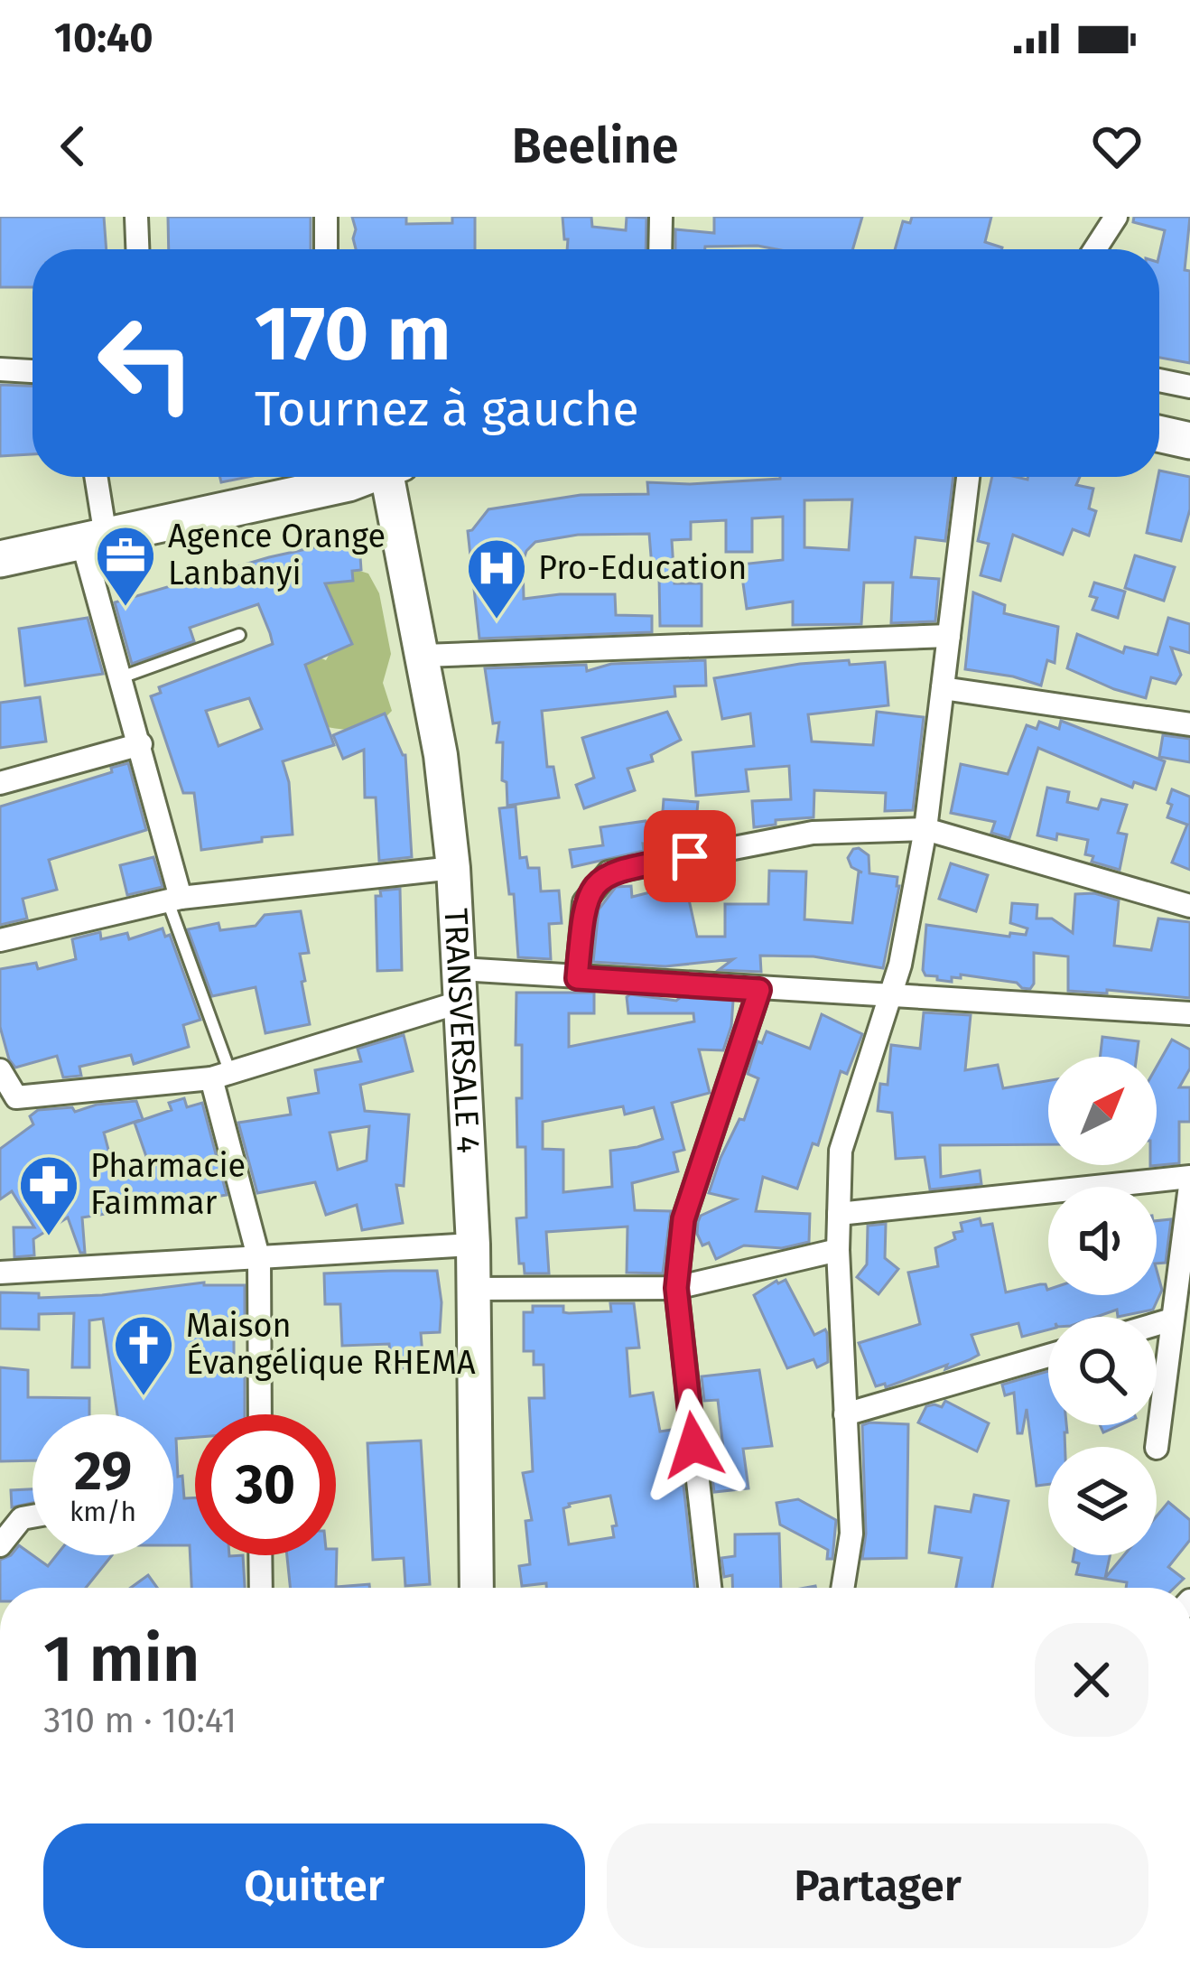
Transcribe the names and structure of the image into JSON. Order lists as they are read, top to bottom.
{
  "streets": {
    "main road": ["TRANSVERSALE 4"]
  },
  "places": {
    "office": ["Agence Orange Lanbanyi"],
    "hospital": ["Pro-Education"],
    "pharmacy": ["Pharmacie Faimmar"],
    "church": ["Maison Évangélique RHEMA"]
  },
  "north": "top right",
  "page": {
    "status": "10:40",
    "header": "Beeline",
    "turn": ["170 m", "Tournez à gauche"],
    "speed": "29 km/h",
    "limit": "30",
    "heading": ["1 min", "310 m · 10:41"],
    "buttons": ["Quitter", "Partager"]
  }
}
